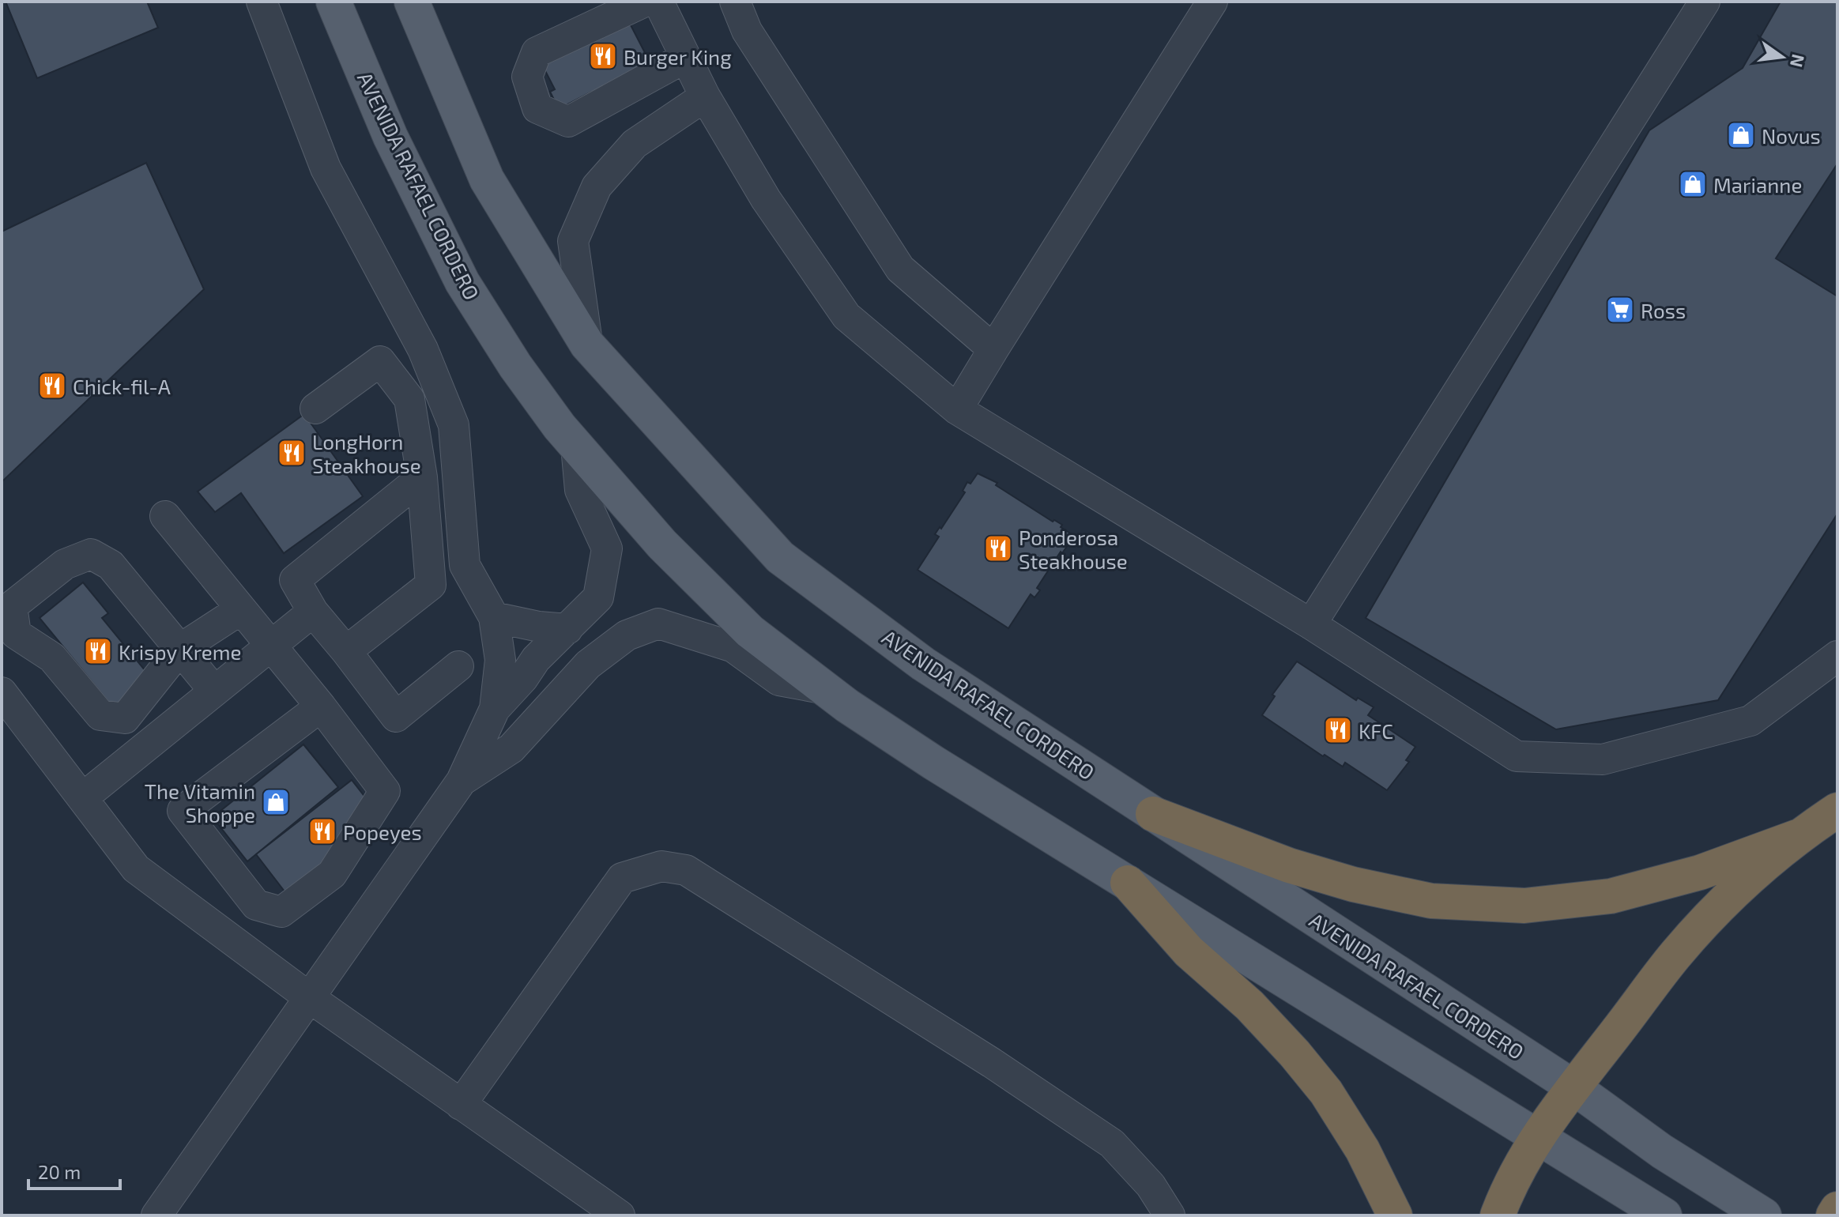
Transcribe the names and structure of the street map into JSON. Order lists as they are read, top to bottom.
{
  "streets": {
    "main road": ["AVENIDA RAFAEL CORDERO"]
  },
  "places": {
    "restaurant": [
      "Burger King",
      "Chick-fil-A",
      "LongHorn Steakhouse",
      "Ponderosa Steakhouse",
      "Krispy Kreme",
      "KFC",
      "Popeyes"
    ],
    "shop": ["Novus", "Marianne", "The Vitamin Shoppe"],
    "supermarket": ["Ross"]
  },
  "scale_bar": "20 m",
  "north": "right"
}
